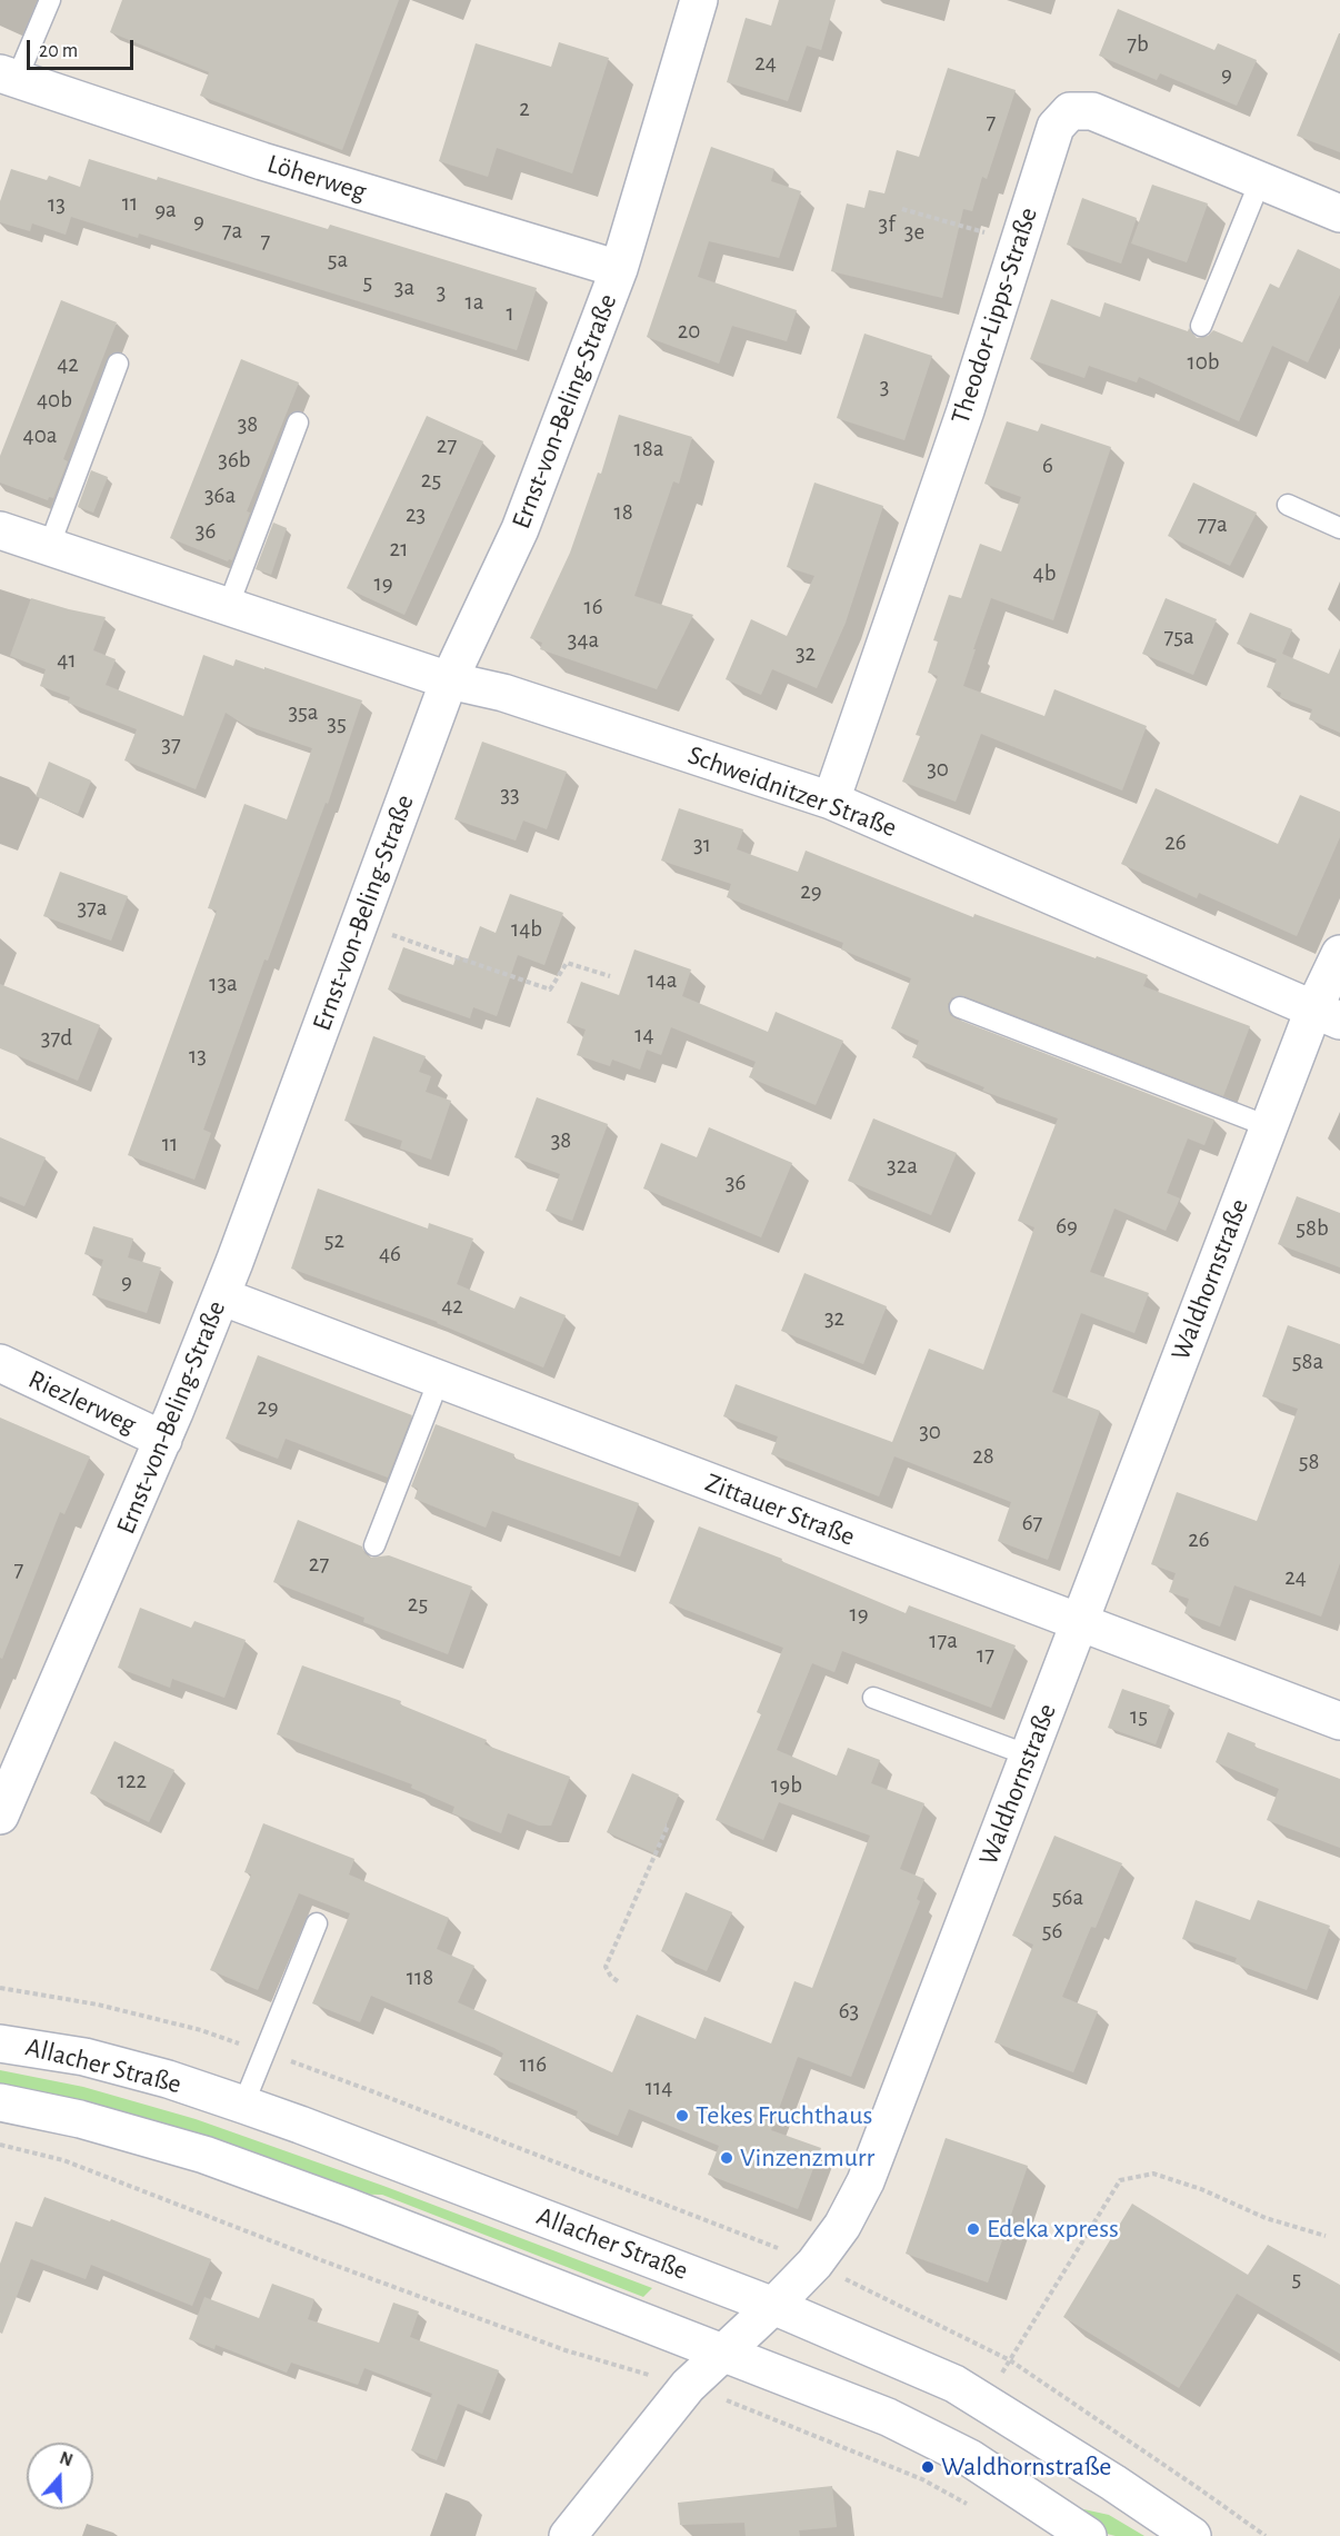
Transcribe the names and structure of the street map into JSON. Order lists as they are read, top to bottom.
{
  "streets": {
    "street": [
      "Löherweg",
      "Theodor-Lipps-Straße",
      "Ernst-von-Beling-Straße",
      "Schweidnitzer Straße",
      "Waldhornstraße",
      "Riezlerweg",
      "Zittauer Straße",
      "Allacher Straße"
    ]
  },
  "crossings": [
    ["Löherweg", "Ernst-von-Beling-Straße"],
    ["Theodor-Lipps-Straße", "Schweidnitzer Straße"],
    ["Ernst-von-Beling-Straße", "Schweidnitzer Straße"],
    ["Ernst-von-Beling-Straße", "Riezlerweg"],
    ["Ernst-von-Beling-Straße", "Zittauer Straße"],
    ["Schweidnitzer Straße", "Waldhornstraße"],
    ["Waldhornstraße", "Zittauer Straße"],
    ["Waldhornstraße", "Allacher Straße"]
  ],
  "places": [
    "Tekes Fruchthaus",
    "Vinzenzmurr",
    "Edeka xpress",
    "Waldhornstraße"
  ],
  "house_numbers": [
    "7b",
    "24",
    "9",
    "2",
    "7",
    "11",
    "13",
    "9a",
    "9",
    "3f",
    "7a",
    "3e",
    "7",
    "5a",
    "5",
    "3a",
    "3",
    "1a",
    "1",
    "20",
    "10b",
    "42",
    "3",
    "40b",
    "38",
    "40a",
    "27",
    "18a",
    "36b",
    "6",
    "25",
    "36a",
    "18",
    "23",
    "77a",
    "36",
    "21",
    "4b",
    "19",
    "16",
    "75a",
    "34a",
    "32",
    "41",
    "35a",
    "35",
    "37",
    "30",
    "33",
    "26",
    "31",
    "29",
    "37a",
    "14b",
    "14a",
    "13a",
    "14",
    "37d",
    "13",
    "38",
    "11",
    "32a",
    "36",
    "69",
    "58b",
    "52",
    "46",
    "9",
    "42",
    "32",
    "58a",
    "29",
    "30",
    "28",
    "58",
    "67",
    "26",
    "27",
    "7",
    "24",
    "25",
    "19",
    "17a",
    "17",
    "15",
    "122",
    "19b",
    "56a",
    "56",
    "118",
    "63",
    "116",
    "114",
    "5"
  ],
  "scale_bar": "20 m",
  "north": "top"
}
